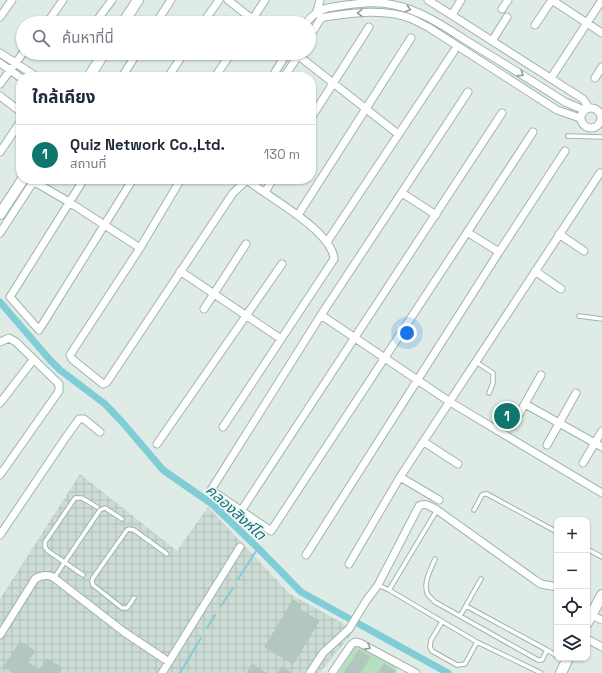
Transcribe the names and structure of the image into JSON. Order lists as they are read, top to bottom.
{
  "water": ["คลองสิงห์โต"],
  "page": {
    "search": "ค้นหาที่นี่",
    "heading": "ใกล้เคียง",
    "list": [
      {
        "mark": "1",
        "name": "Quiz Network Co.,Ltd.",
        "note": "สถานที่",
        "value": "130 m"
      }
    ],
    "pins": "1",
    "map_buttons": ["+", "−"]
  }
}
